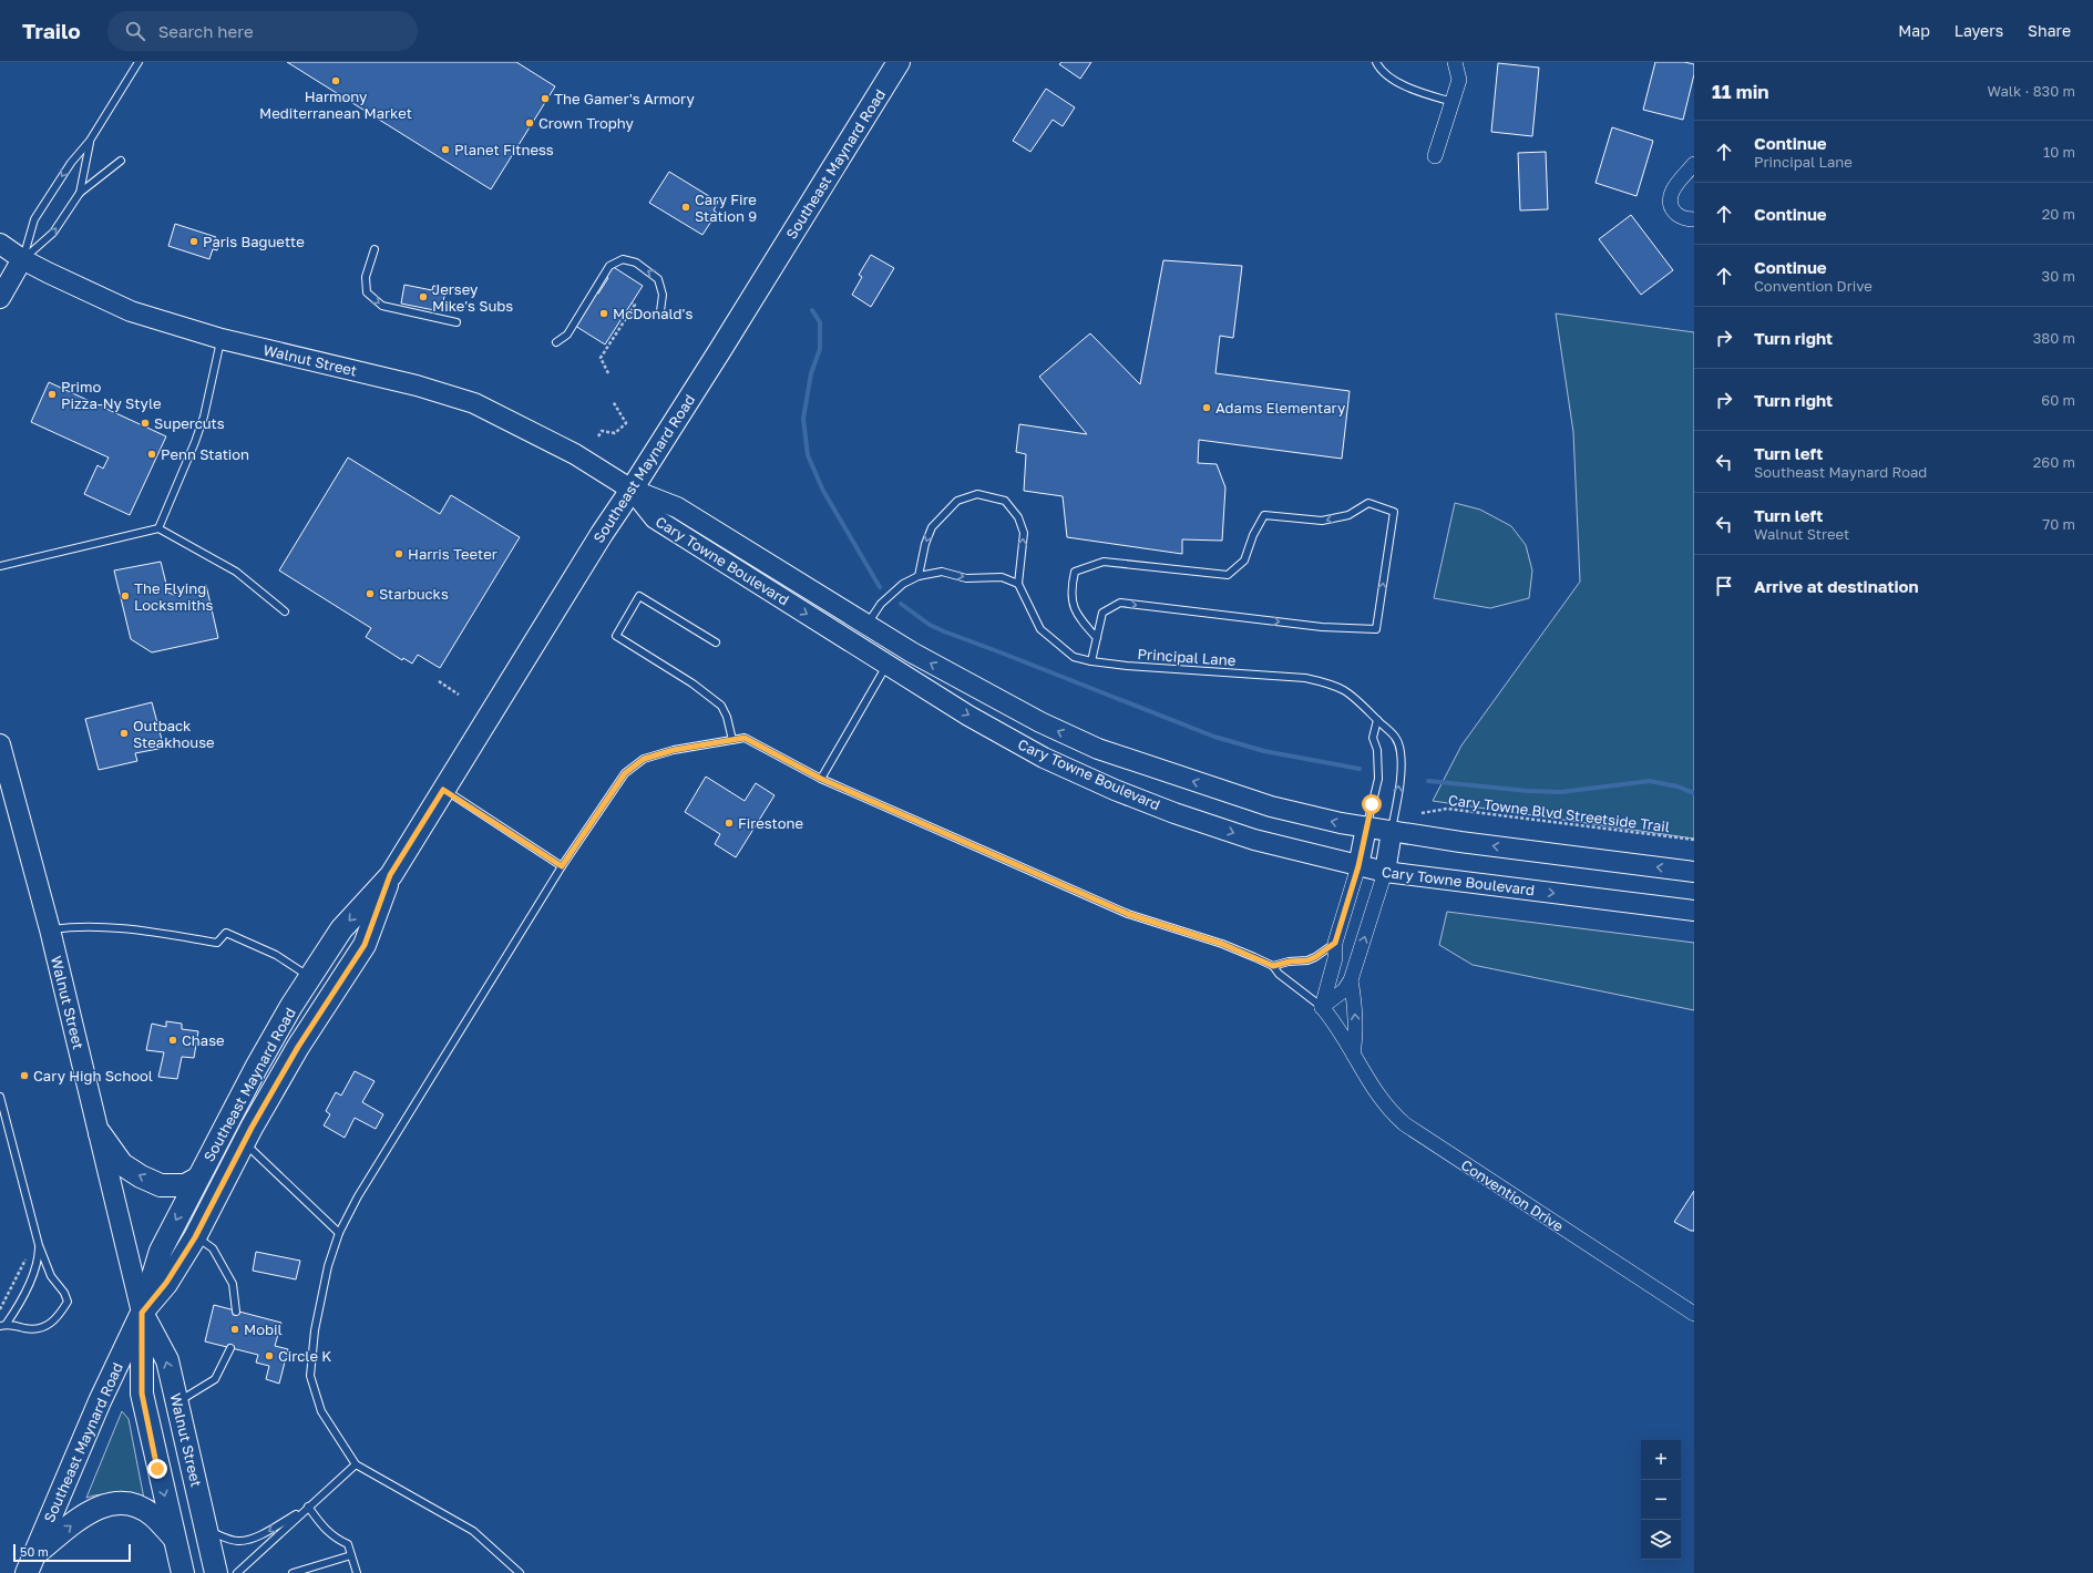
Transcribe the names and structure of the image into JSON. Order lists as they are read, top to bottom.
{
  "streets": {
    "main road": ["Southeast Maynard Road", "Walnut Street", "Cary Towne Boulevard"],
    "street": ["Convention Drive"],
    "lane": ["Principal Lane"],
    "path": ["Cary Towne Blvd Streetside Trail"]
  },
  "crossings": [
    ["Southeast Maynard Road", "Walnut Street"],
    ["Southeast Maynard Road", "Cary Towne Boulevard"],
    ["Walnut Street", "Cary Towne Boulevard"],
    ["Cary Towne Boulevard", "Principal Lane"]
  ],
  "places": [
    "Harmony Mediterranean Market",
    "The Gamer's Armory",
    "Crown Trophy",
    "Planet Fitness",
    "Cary Fire Station 9",
    "Paris Baguette",
    "Jersey Mike's Subs",
    "McDonald's",
    "Primo Pizza-Ny Style",
    "Adams Elementary",
    "Supercuts",
    "Penn Station",
    "Harris Teeter",
    "Starbucks",
    "The Flying Locksmiths",
    "Outback Steakhouse",
    "Firestone",
    "Chase",
    "Cary High School",
    "Mobil",
    "Circle K"
  ],
  "scale_bar": "50 m",
  "page": {
    "header": "Trailo",
    "search": "Search here",
    "nav": ["Map", "Layers", "Share"],
    "heading": ["11 min", "Walk · 830 m"],
    "list": [
      ["Continue", "Principal Lane", "10 m"],
      ["Continue", "20 m"],
      ["Continue", "Convention Drive", "30 m"],
      ["Turn right", "380 m"],
      ["Turn right", "60 m"],
      ["Turn left", "Southeast Maynard Road", "260 m"],
      ["Turn left", "Walnut Street", "70 m"],
      "Arrive at destination"
    ],
    "map_buttons": ["+", "−"],
    "scale": "50 m"
  }
}
